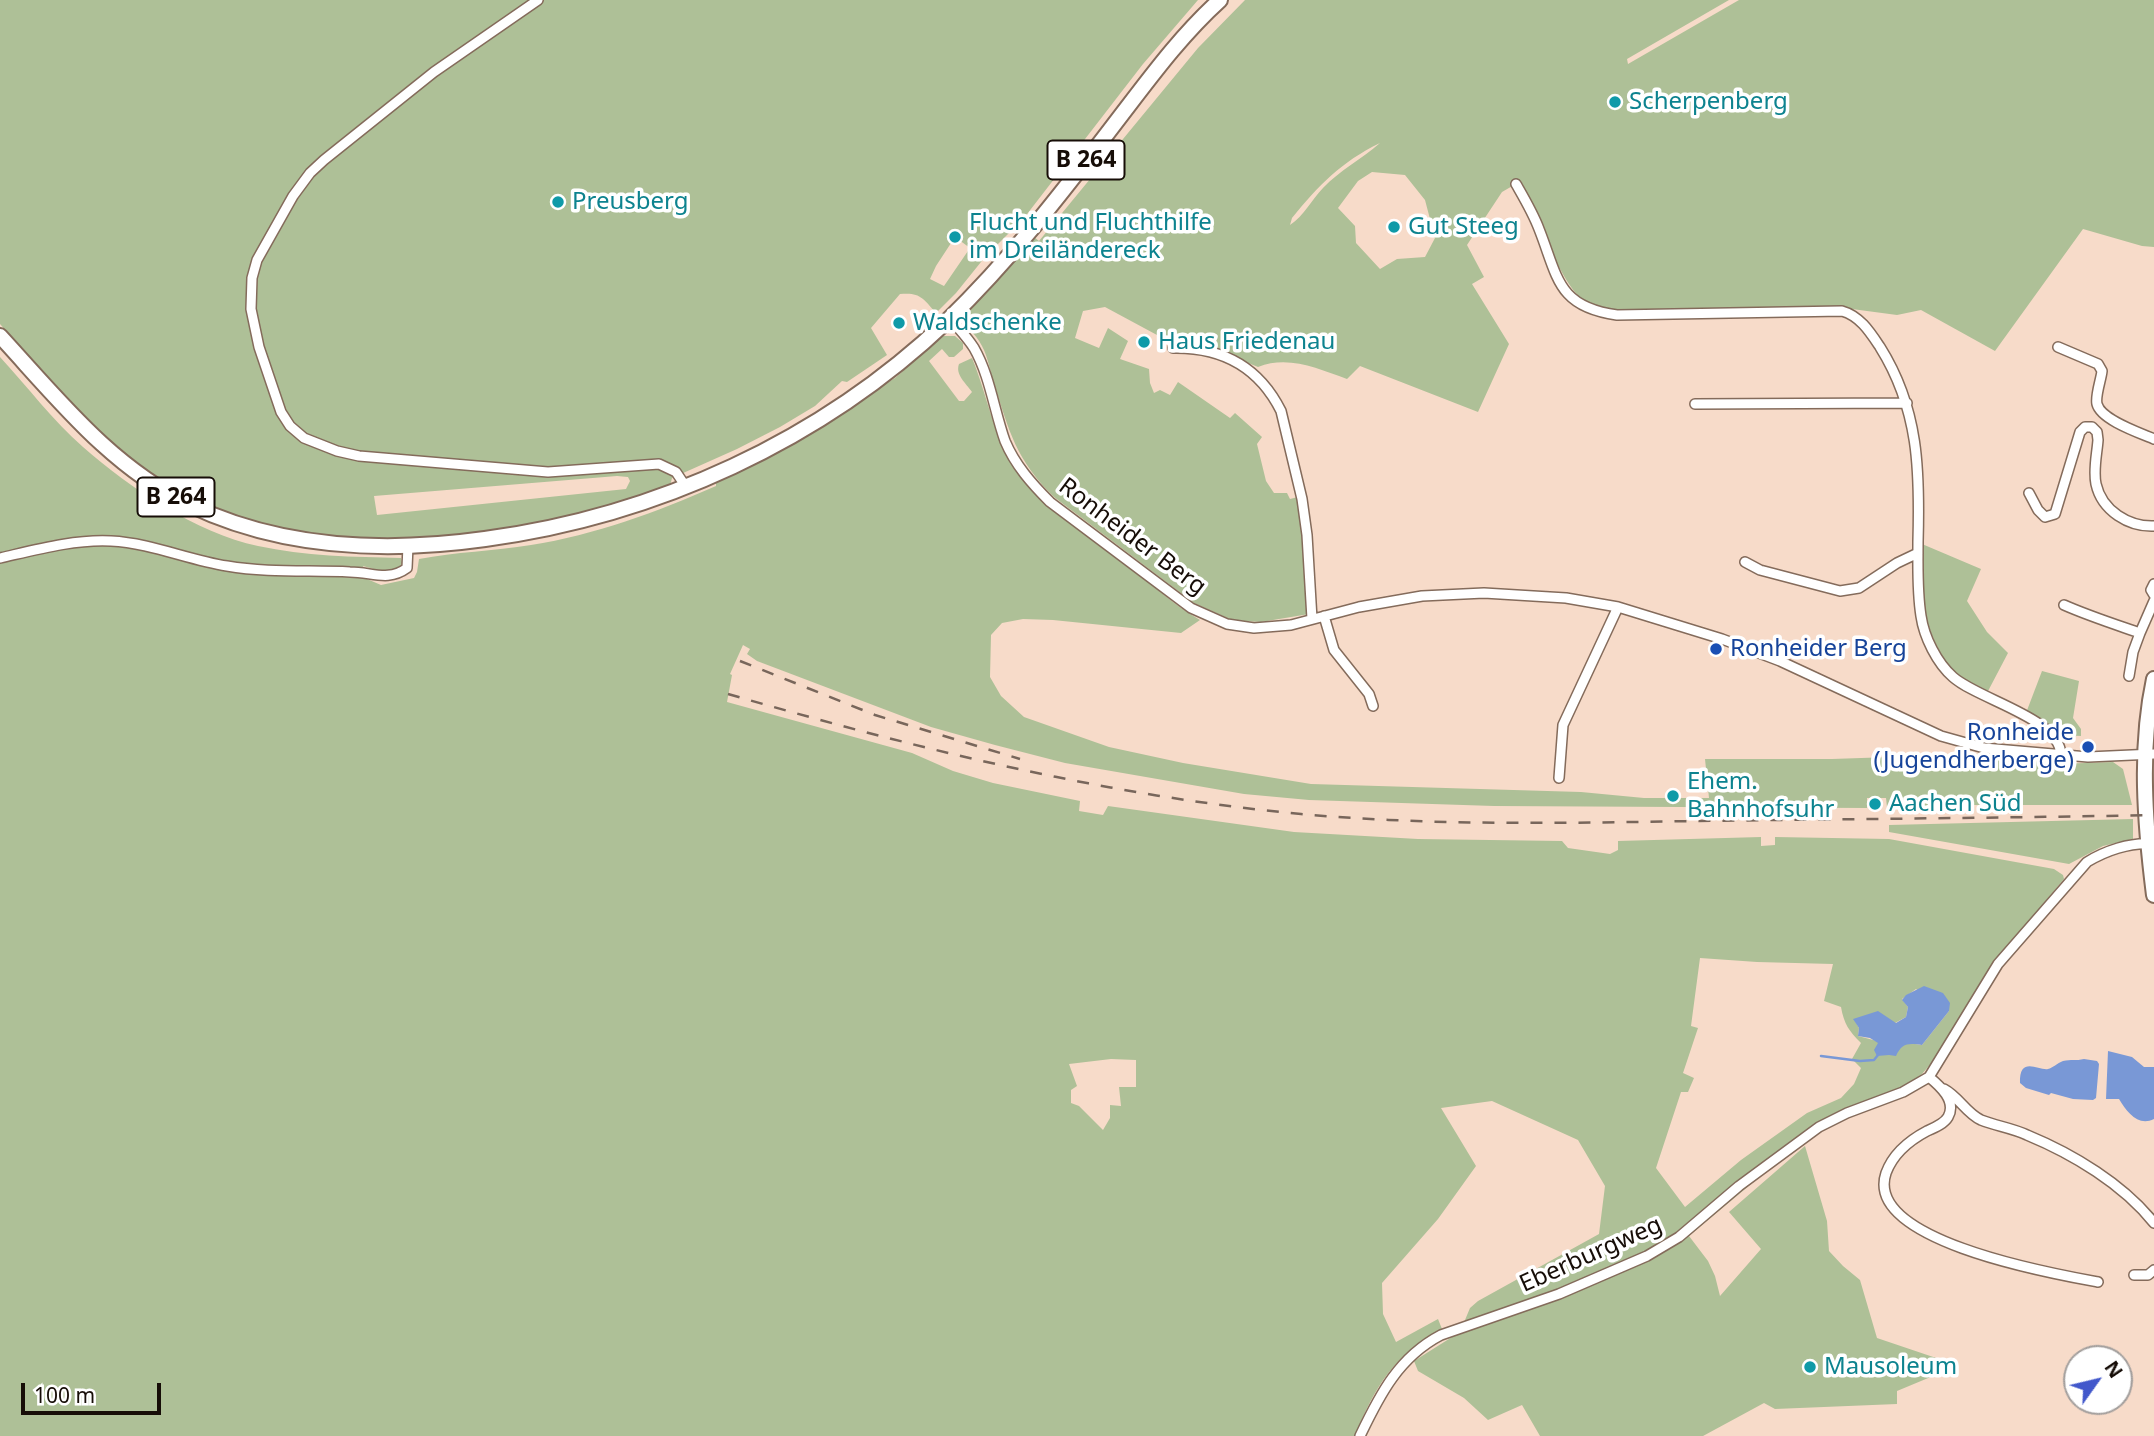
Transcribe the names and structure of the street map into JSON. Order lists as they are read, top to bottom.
{
  "streets": {
    "main road": ["B 264"],
    "street": ["Ronheider Berg", "Eberburgweg"]
  },
  "crossings": [
    ["B 264", "Ronheider Berg"]
  ],
  "places": [
    "Scherpenberg",
    "Preusberg",
    "Gut Steeg",
    "Flucht und Fluchthilfe im Dreiländereck",
    "Waldschenke",
    "Haus Friedenau",
    "Ronheider Berg",
    "Ronheide (Jugendherberge)",
    "Ehem. Bahnhofsuhr",
    "Aachen Süd",
    "Mausoleum"
  ],
  "scale_bar": "100 m",
  "north": "top right"
}
